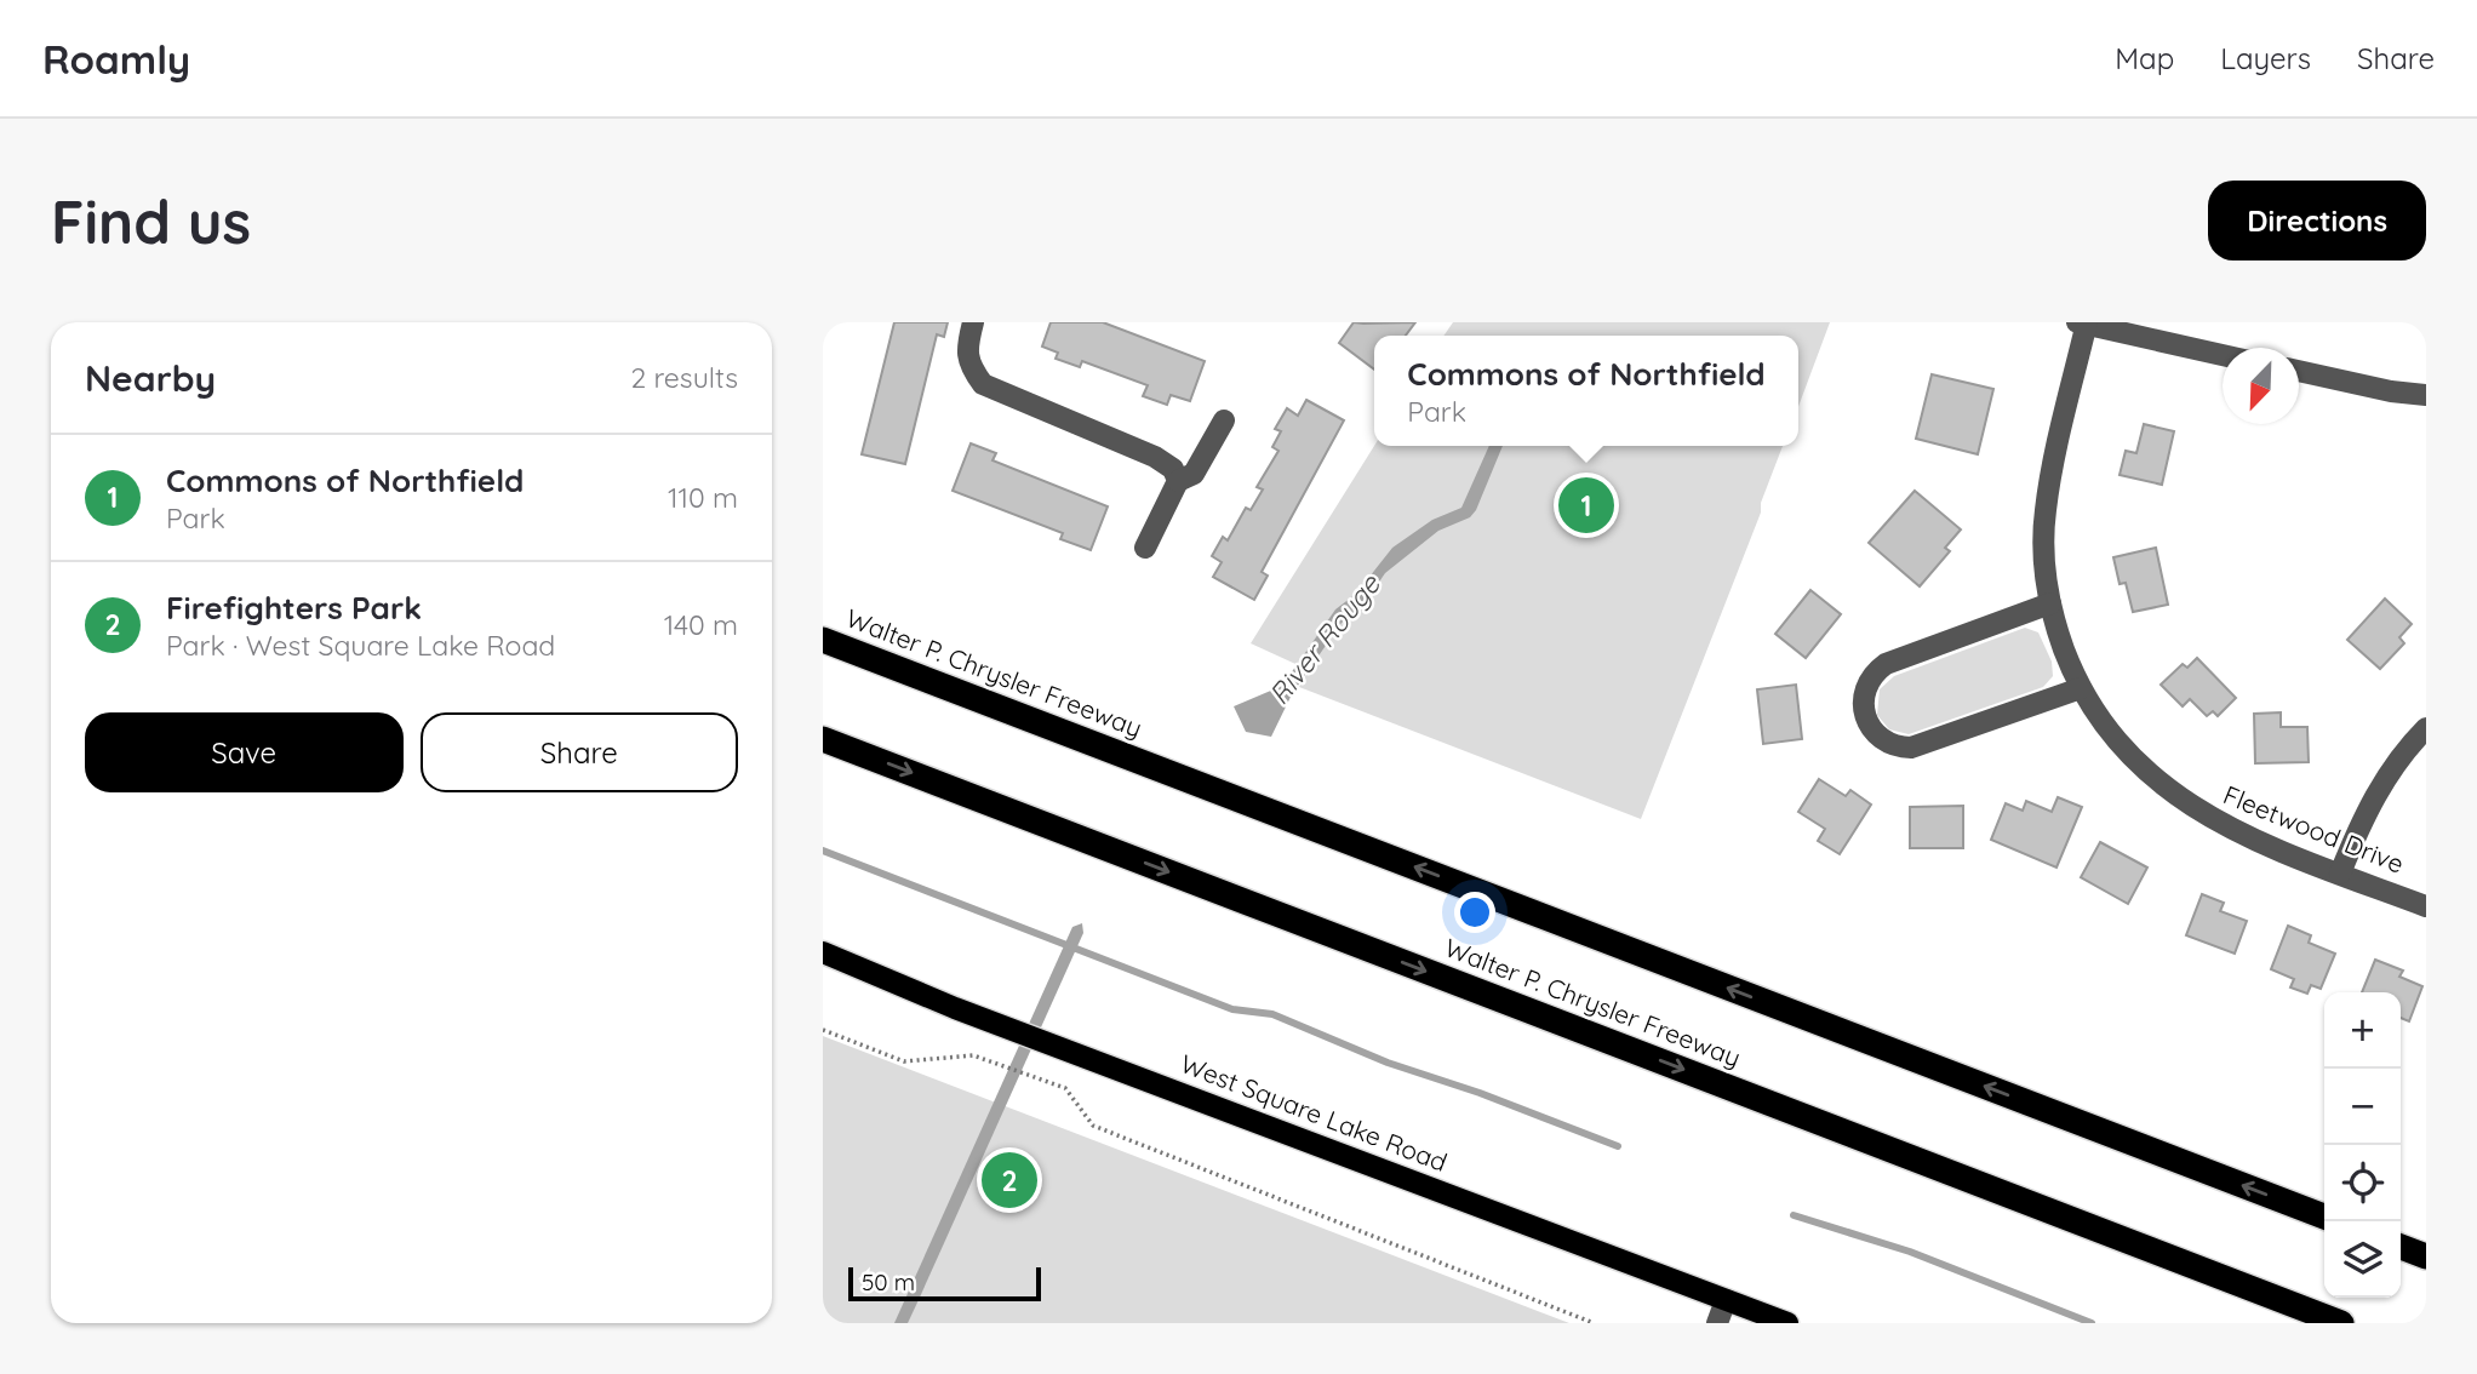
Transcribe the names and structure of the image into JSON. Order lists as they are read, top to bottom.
{
  "streets": {
    "highway": ["Walter P. Chrysler Freeway"],
    "main road": ["West Square Lake Road"],
    "street": ["Fleetwood Drive"]
  },
  "water": ["River Rouge"],
  "scale_bar": "50 m",
  "north": "bottom left",
  "page": {
    "header": "Roamly",
    "nav": ["Map", "Layers", "Share"],
    "buttons": [
      "Directions",
      ["Save", "Share"]
    ],
    "title": "Find us",
    "heading": ["Nearby", "2 results"],
    "popup": ["Commons of Northfield", "Park"],
    "list": [
      {
        "mark": "1",
        "name": "Commons of Northfield",
        "note": "Park",
        "value": "110 m"
      },
      {
        "mark": "2",
        "name": "Firefighters Park",
        "note": "Park · West Square Lake Road",
        "value": "140 m"
      }
    ],
    "pins": ["1", "2"],
    "map_buttons": ["+", "−"],
    "scale": "50 m"
  }
}
